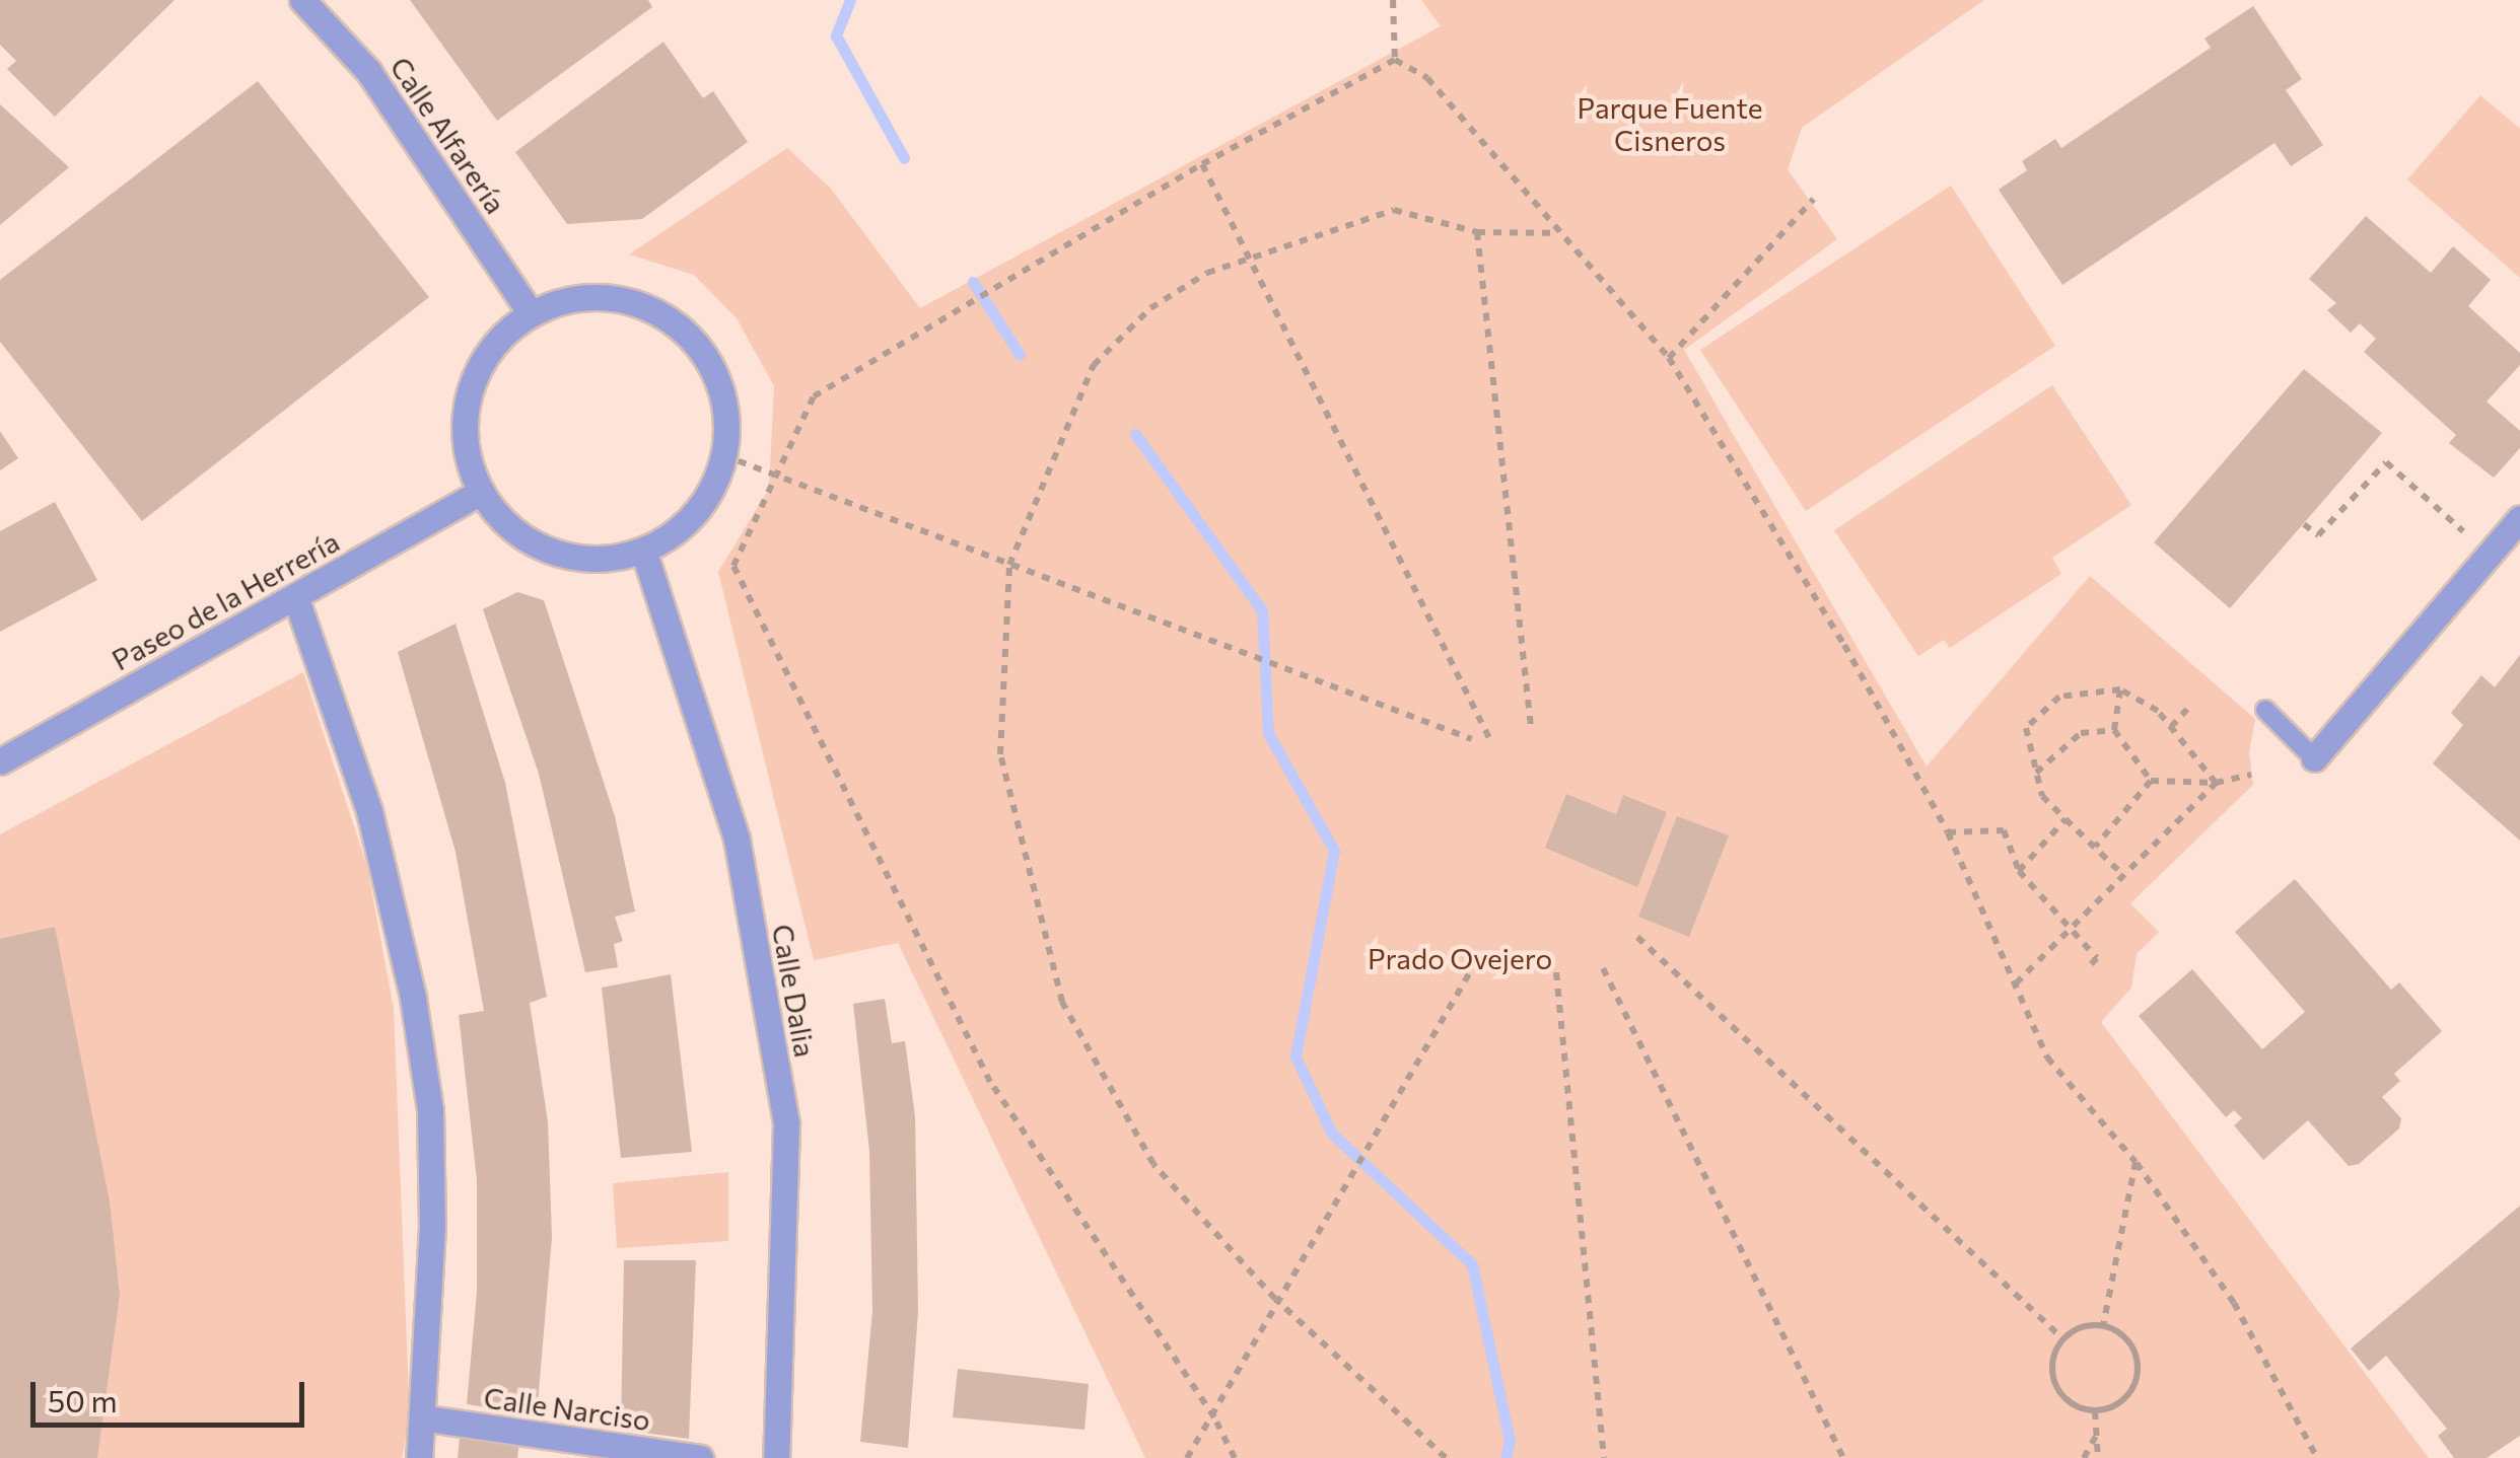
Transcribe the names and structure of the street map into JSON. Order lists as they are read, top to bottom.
{
  "streets": {
    "street": [
      "Calle Alfarería",
      "Paseo de la Herrería",
      "Calle Dalia",
      "Calle Narciso"
    ]
  },
  "crossings": [
    ["Calle Alfarería", "Paseo de la Herrería"],
    ["Calle Alfarería", "Calle Dalia"],
    ["Paseo de la Herrería", "Calle Dalia"]
  ],
  "parks": ["Parque Fuente Cisneros", "Prado Ovejero"],
  "scale_bar": "50 m"
}
